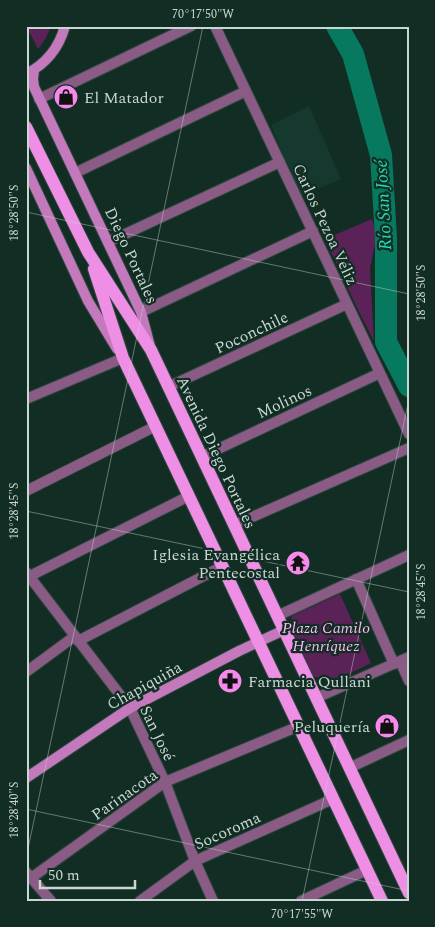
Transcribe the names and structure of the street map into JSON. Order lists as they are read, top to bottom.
{
  "streets": {
    "main road": ["Diego Portales", "Avenida Diego Portales"],
    "street": [
      "Carlos Pezoa Véliz",
      "Poconchile",
      "Molinos",
      "Chapiquiña",
      "San José",
      "Parinacota",
      "Socoroma"
    ]
  },
  "crossings": [
    ["Carlos Pezoa Véliz", "Poconchile"],
    ["Carlos Pezoa Véliz", "Molinos"],
    ["Diego Portales", "Avenida Diego Portales"],
    ["Poconchile", "Avenida Diego Portales"],
    ["Molinos", "Avenida Diego Portales"],
    ["Avenida Diego Portales", "Chapiquiña"],
    ["Chapiquiña", "San José"],
    ["San José", "Parinacota"],
    ["San José", "Socoroma"]
  ],
  "water": ["Río San José"],
  "parks": ["Plaza Camilo Henríquez"],
  "places": {
    "shop": ["El Matador", "Peluquería"],
    "temple": ["Iglesia Evangélica Pentecostal"],
    "pharmacy": ["Farmacia Qullani"]
  },
  "scale_bar": "50 m",
  "coordinates": [
    "70°17'50\"W",
    "18°28'50\"S",
    "18°28'45\"S",
    "18°28'40\"S",
    "70°17'55\"W"
  ]
}
